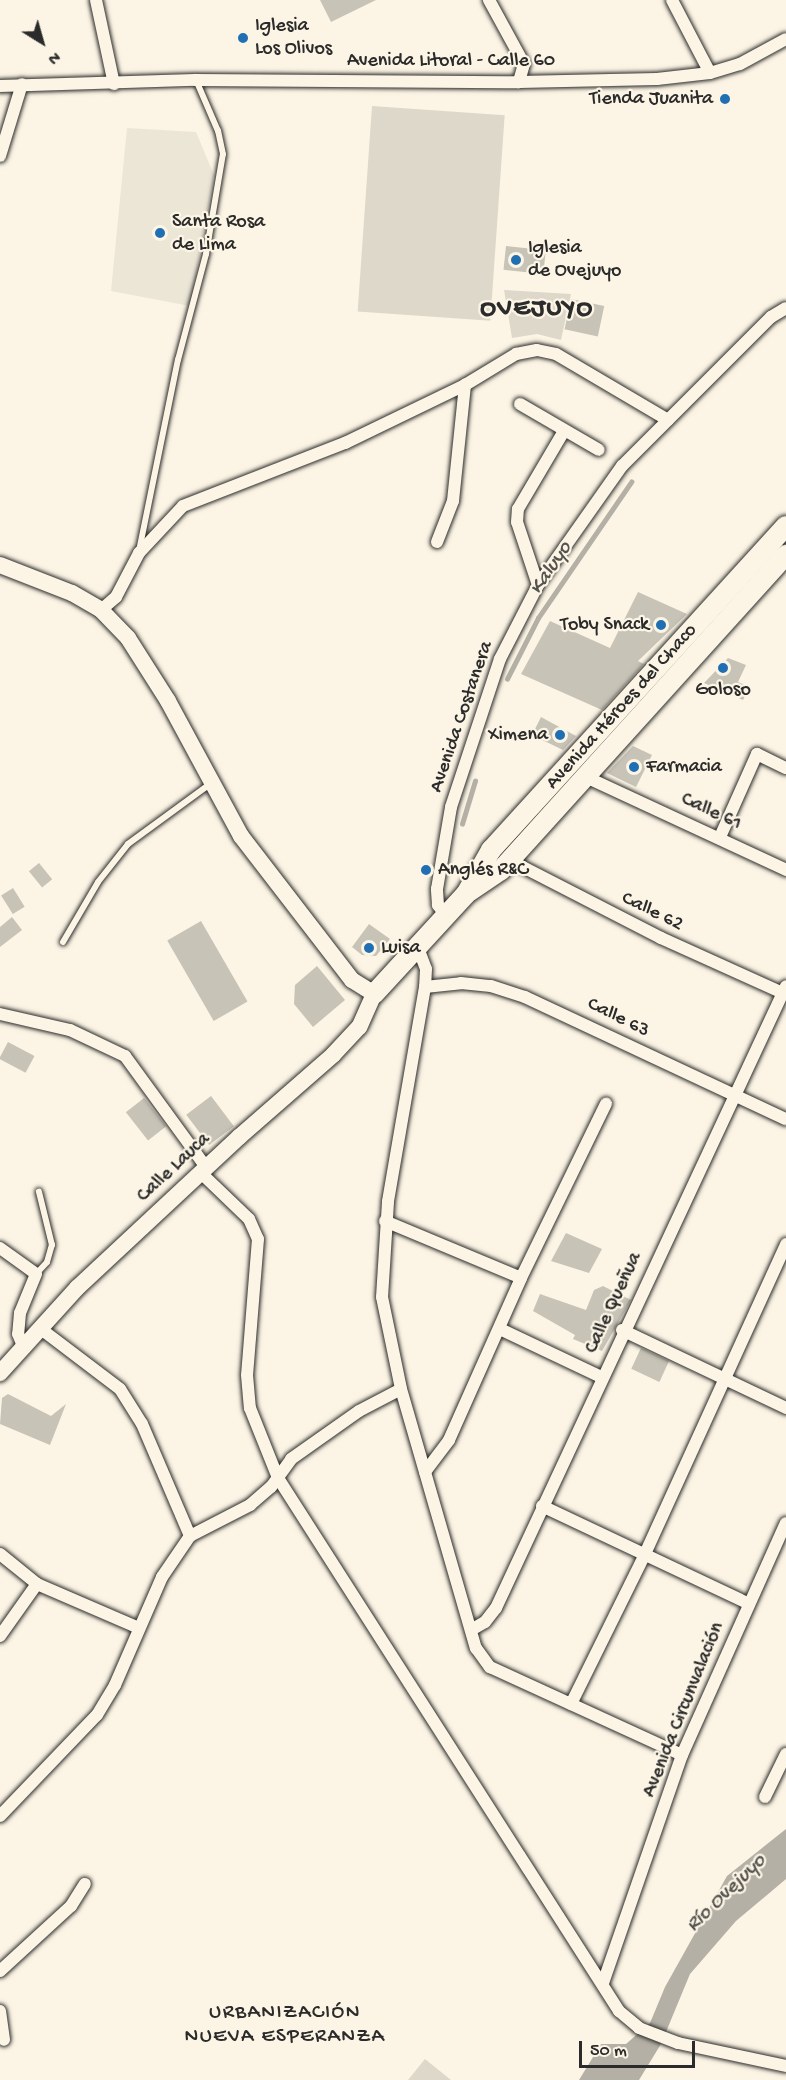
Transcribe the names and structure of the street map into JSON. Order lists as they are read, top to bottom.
{
  "streets": {
    "main road": ["Avenida Héroes del Chaco", "Calle Lauca"],
    "street": [
      "Avenida Litoral - Calle 60",
      "Avenida Costanera",
      "Calle 61",
      "Calle 62",
      "Calle 63",
      "Calle Queñua",
      "Avenida Circunvalación"
    ]
  },
  "crossings": [
    ["Avenida Héroes del Chaco", "Avenida Costanera"],
    ["Avenida Héroes del Chaco", "Calle 61"],
    ["Avenida Héroes del Chaco", "Calle 62"],
    ["Avenida Héroes del Chaco", "Calle Lauca"],
    ["Calle 62", "Calle Queñua"],
    ["Calle 63", "Calle Queñua"]
  ],
  "districts": ["OVEJUYO", "URBANIZACIÓN NUEVA ESPERANZA"],
  "water": ["Kaluyo", "Río Ovejuyo"],
  "places": [
    "Iglesia Los Olivos",
    "Tienda Juanita",
    "Santa Rosa de Lima",
    "Iglesia de Ovejuyo",
    "Toby Snack",
    "Goloso",
    "Ximena",
    "Farmacia",
    "Anglés R&C",
    "Luisa"
  ],
  "scale_bar": "50 m",
  "north": "bottom right"
}
